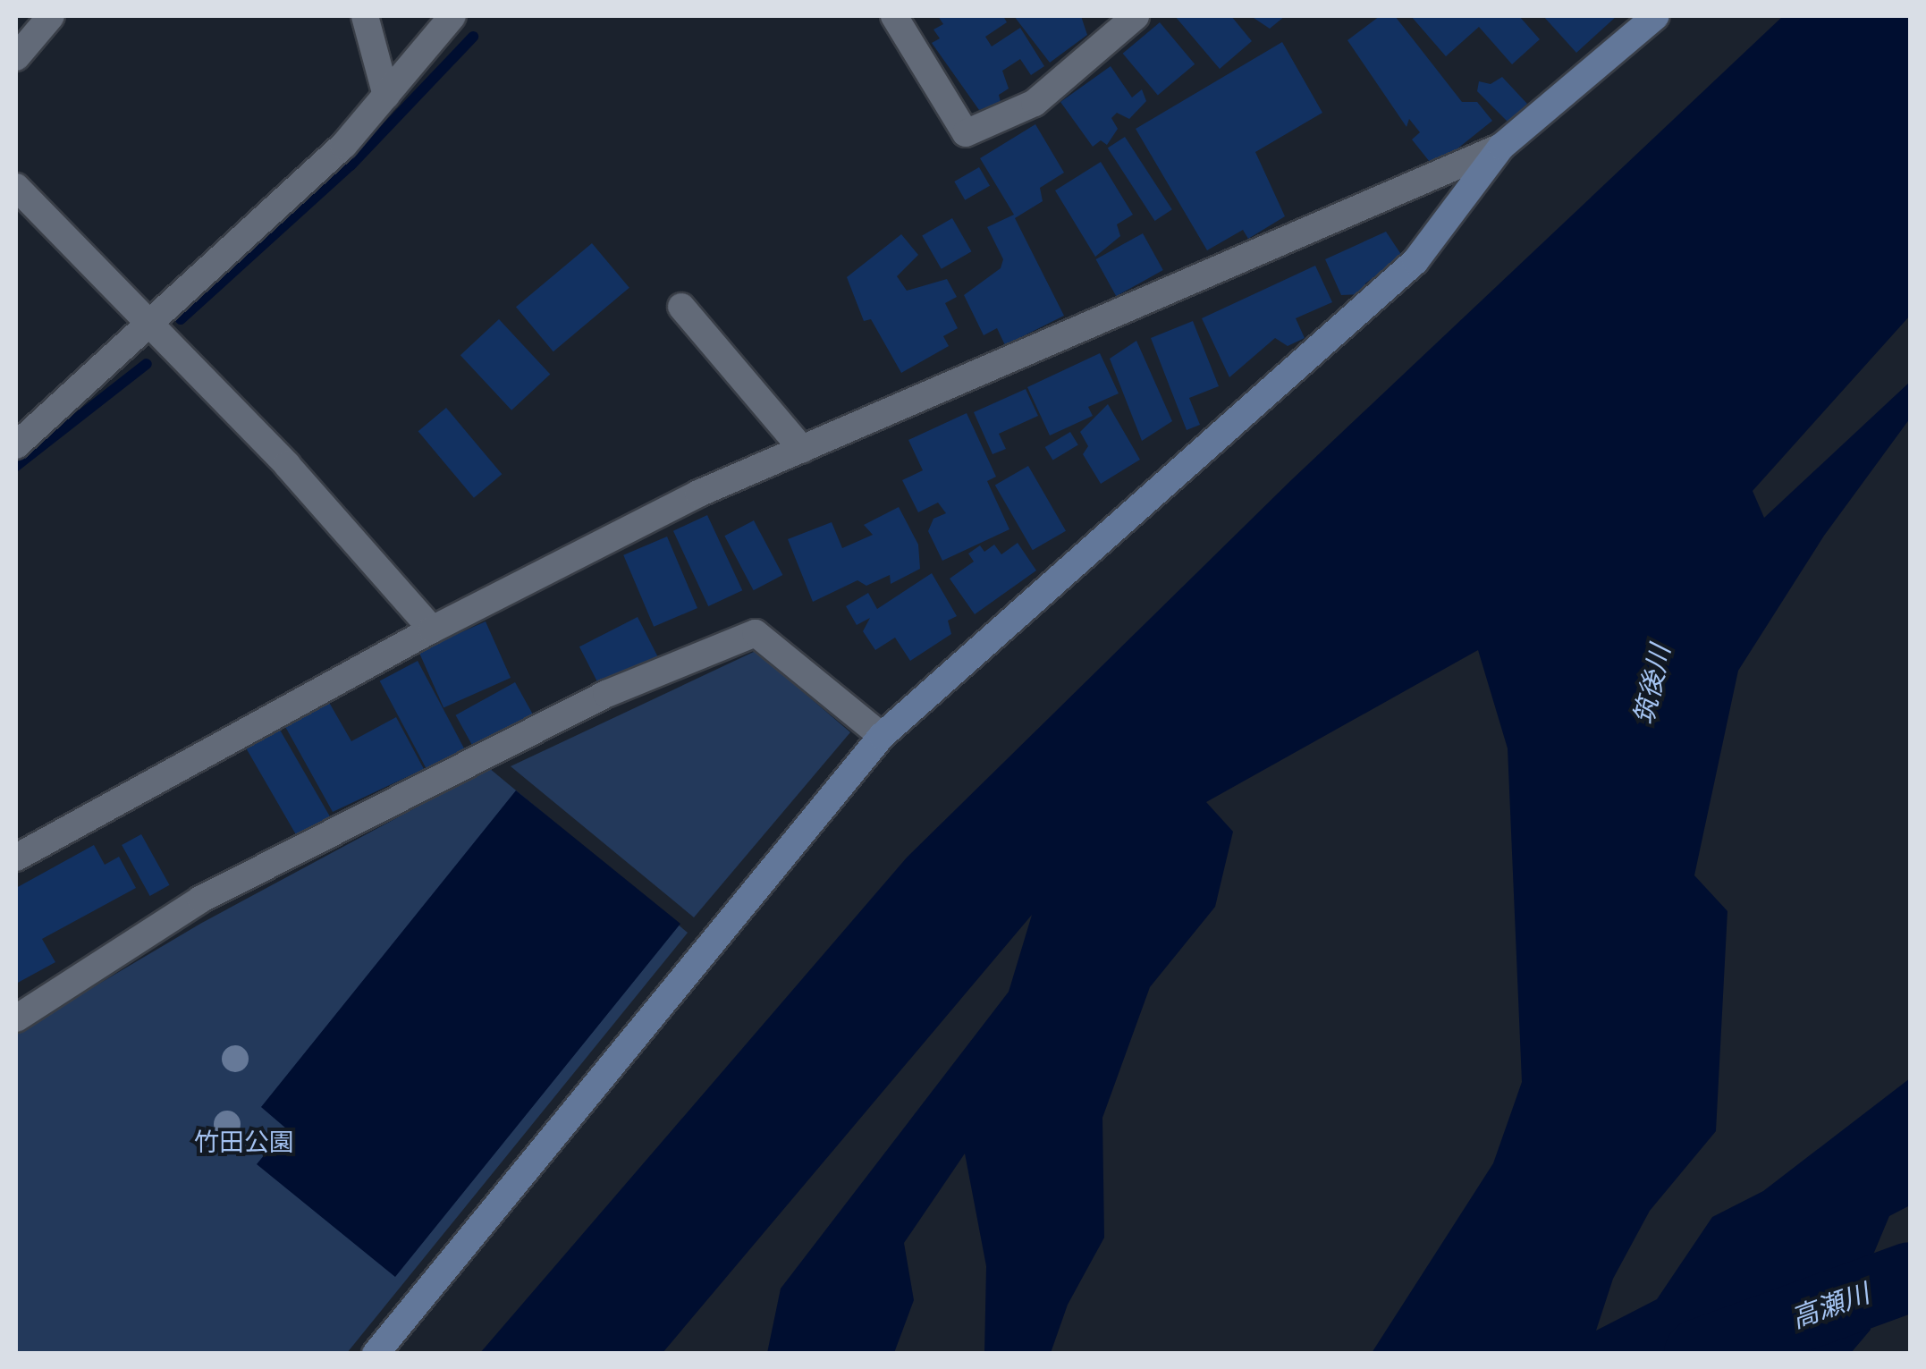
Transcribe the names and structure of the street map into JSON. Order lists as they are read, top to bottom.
{
  "water": ["筑後川", "高瀬川"],
  "parks": ["竹田公園"]
}
